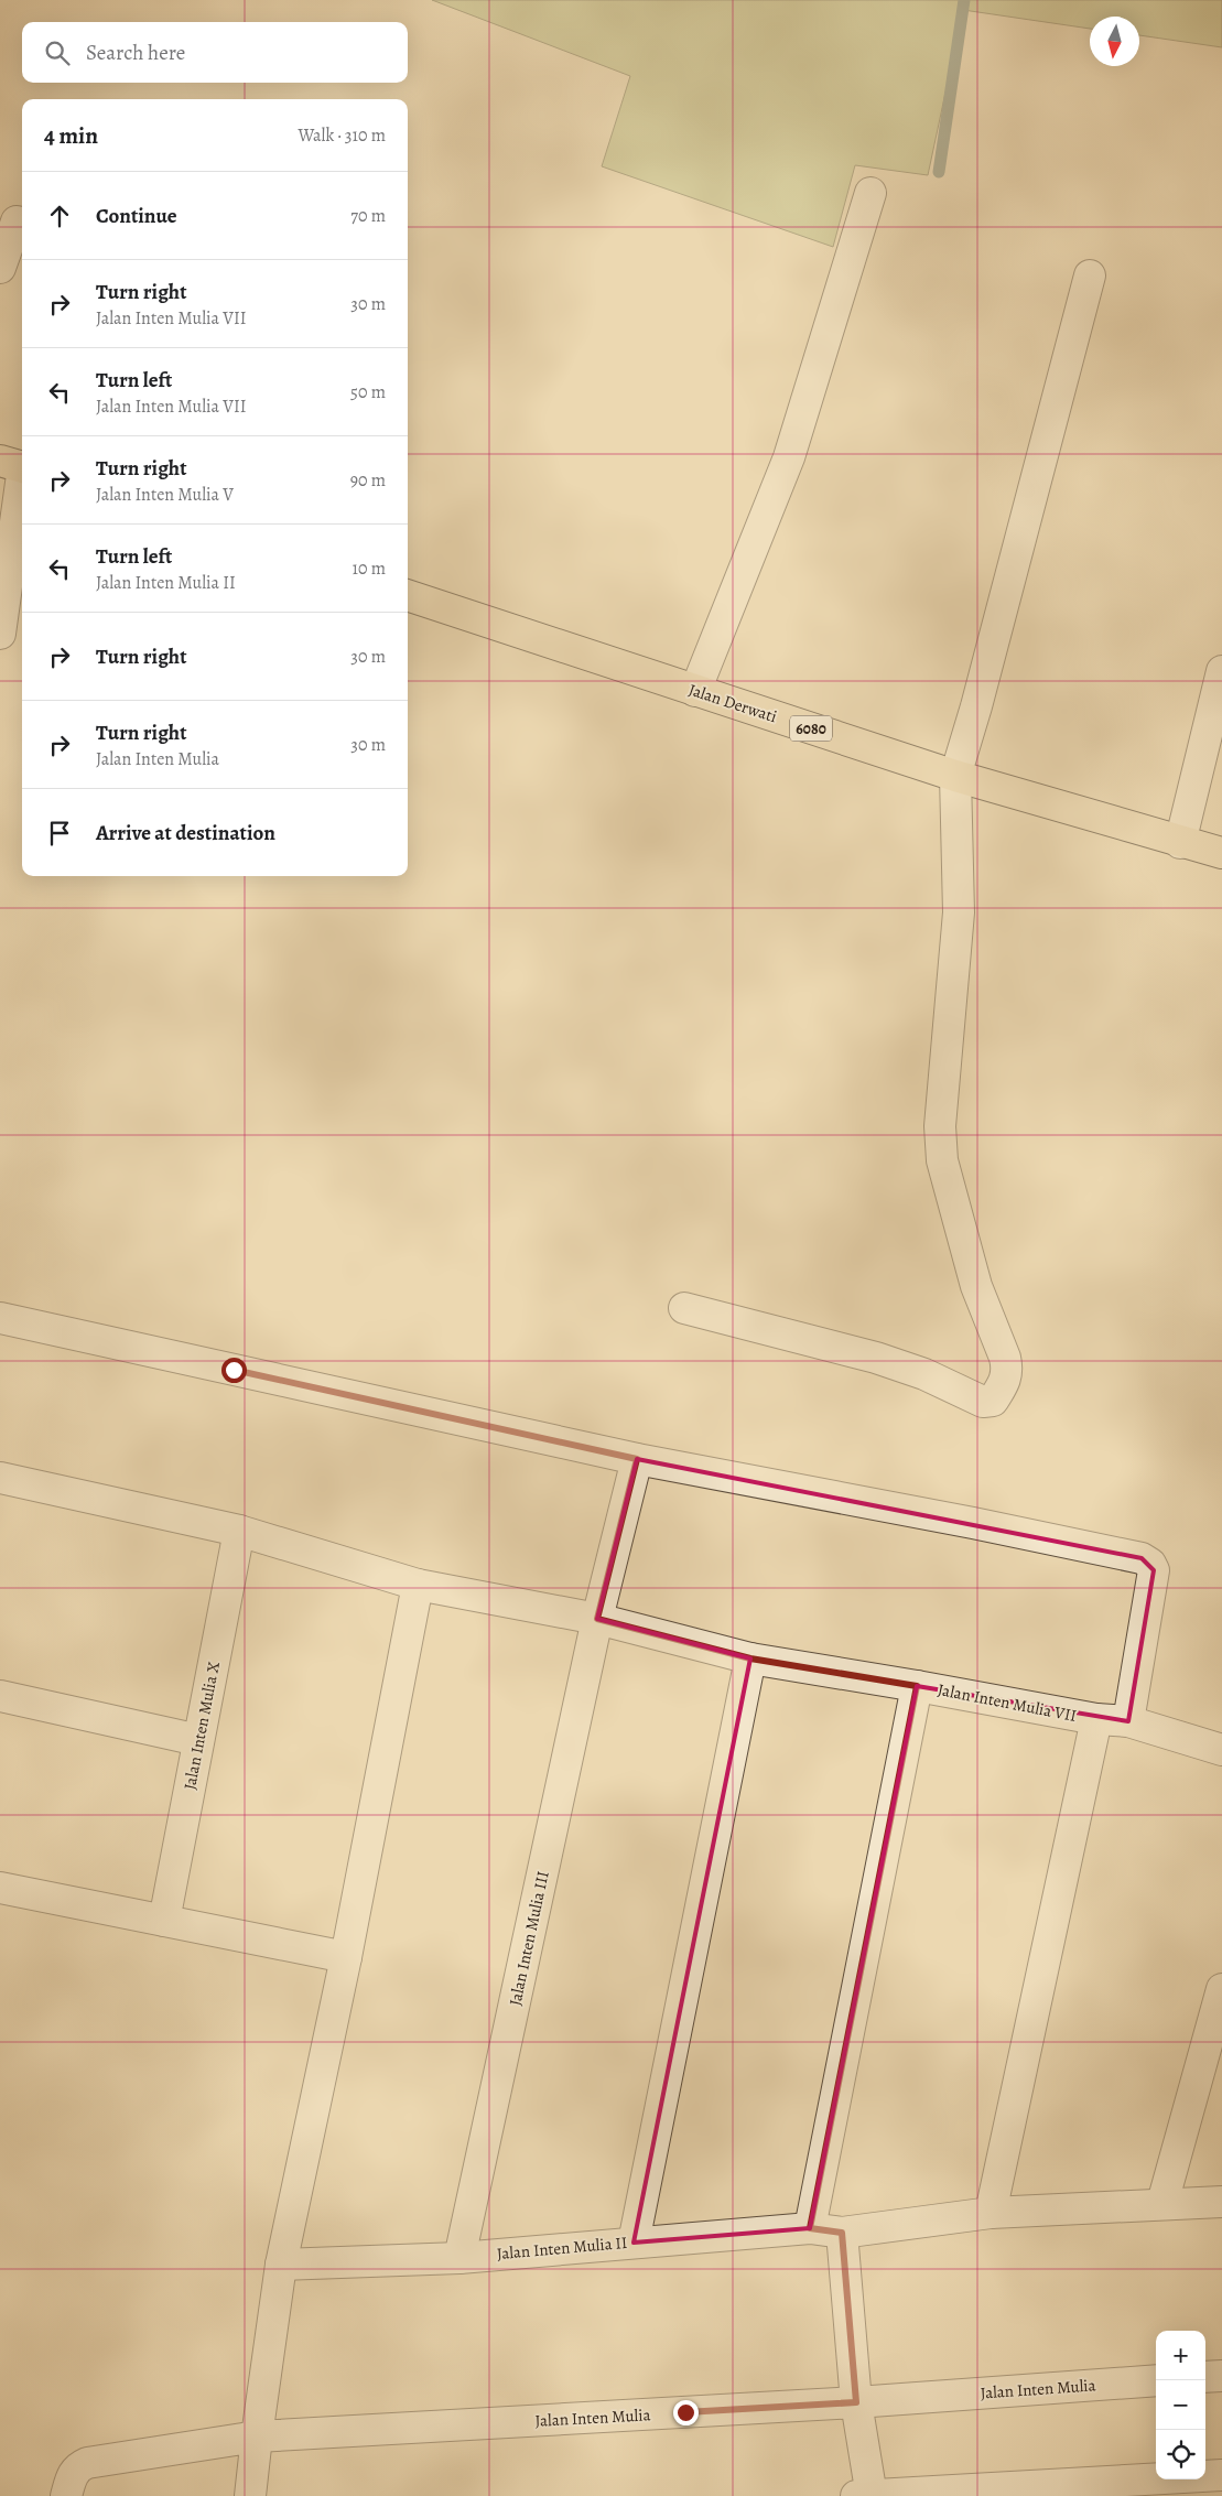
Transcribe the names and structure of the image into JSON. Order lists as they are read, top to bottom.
{
  "streets": {
    "main road": ["Jalan Derwati", "6080"],
    "street": [
      "Jalan Inten Mulia VII",
      "Jalan Inten Mulia X",
      "Jalan Inten Mulia III",
      "Jalan Inten Mulia II",
      "Jalan Inten Mulia"
    ]
  },
  "crossings": [
    ["Jalan Inten Mulia VII", "Jalan Inten Mulia X"],
    ["Jalan Inten Mulia VII", "Jalan Inten Mulia III"],
    ["Jalan Inten Mulia III", "Jalan Inten Mulia II"]
  ],
  "north": "bottom",
  "page": {
    "search": "Search here",
    "heading": ["4 min", "Walk · 310 m"],
    "list": [
      ["Continue", "70 m"],
      ["Turn right", "Jalan Inten Mulia VII", "30 m"],
      ["Turn left", "Jalan Inten Mulia VII", "50 m"],
      ["Turn right", "Jalan Inten Mulia V", "90 m"],
      ["Turn left", "Jalan Inten Mulia II", "10 m"],
      ["Turn right", "30 m"],
      ["Turn right", "Jalan Inten Mulia", "30 m"],
      "Arrive at destination"
    ],
    "map_buttons": ["+", "−"]
  }
}
